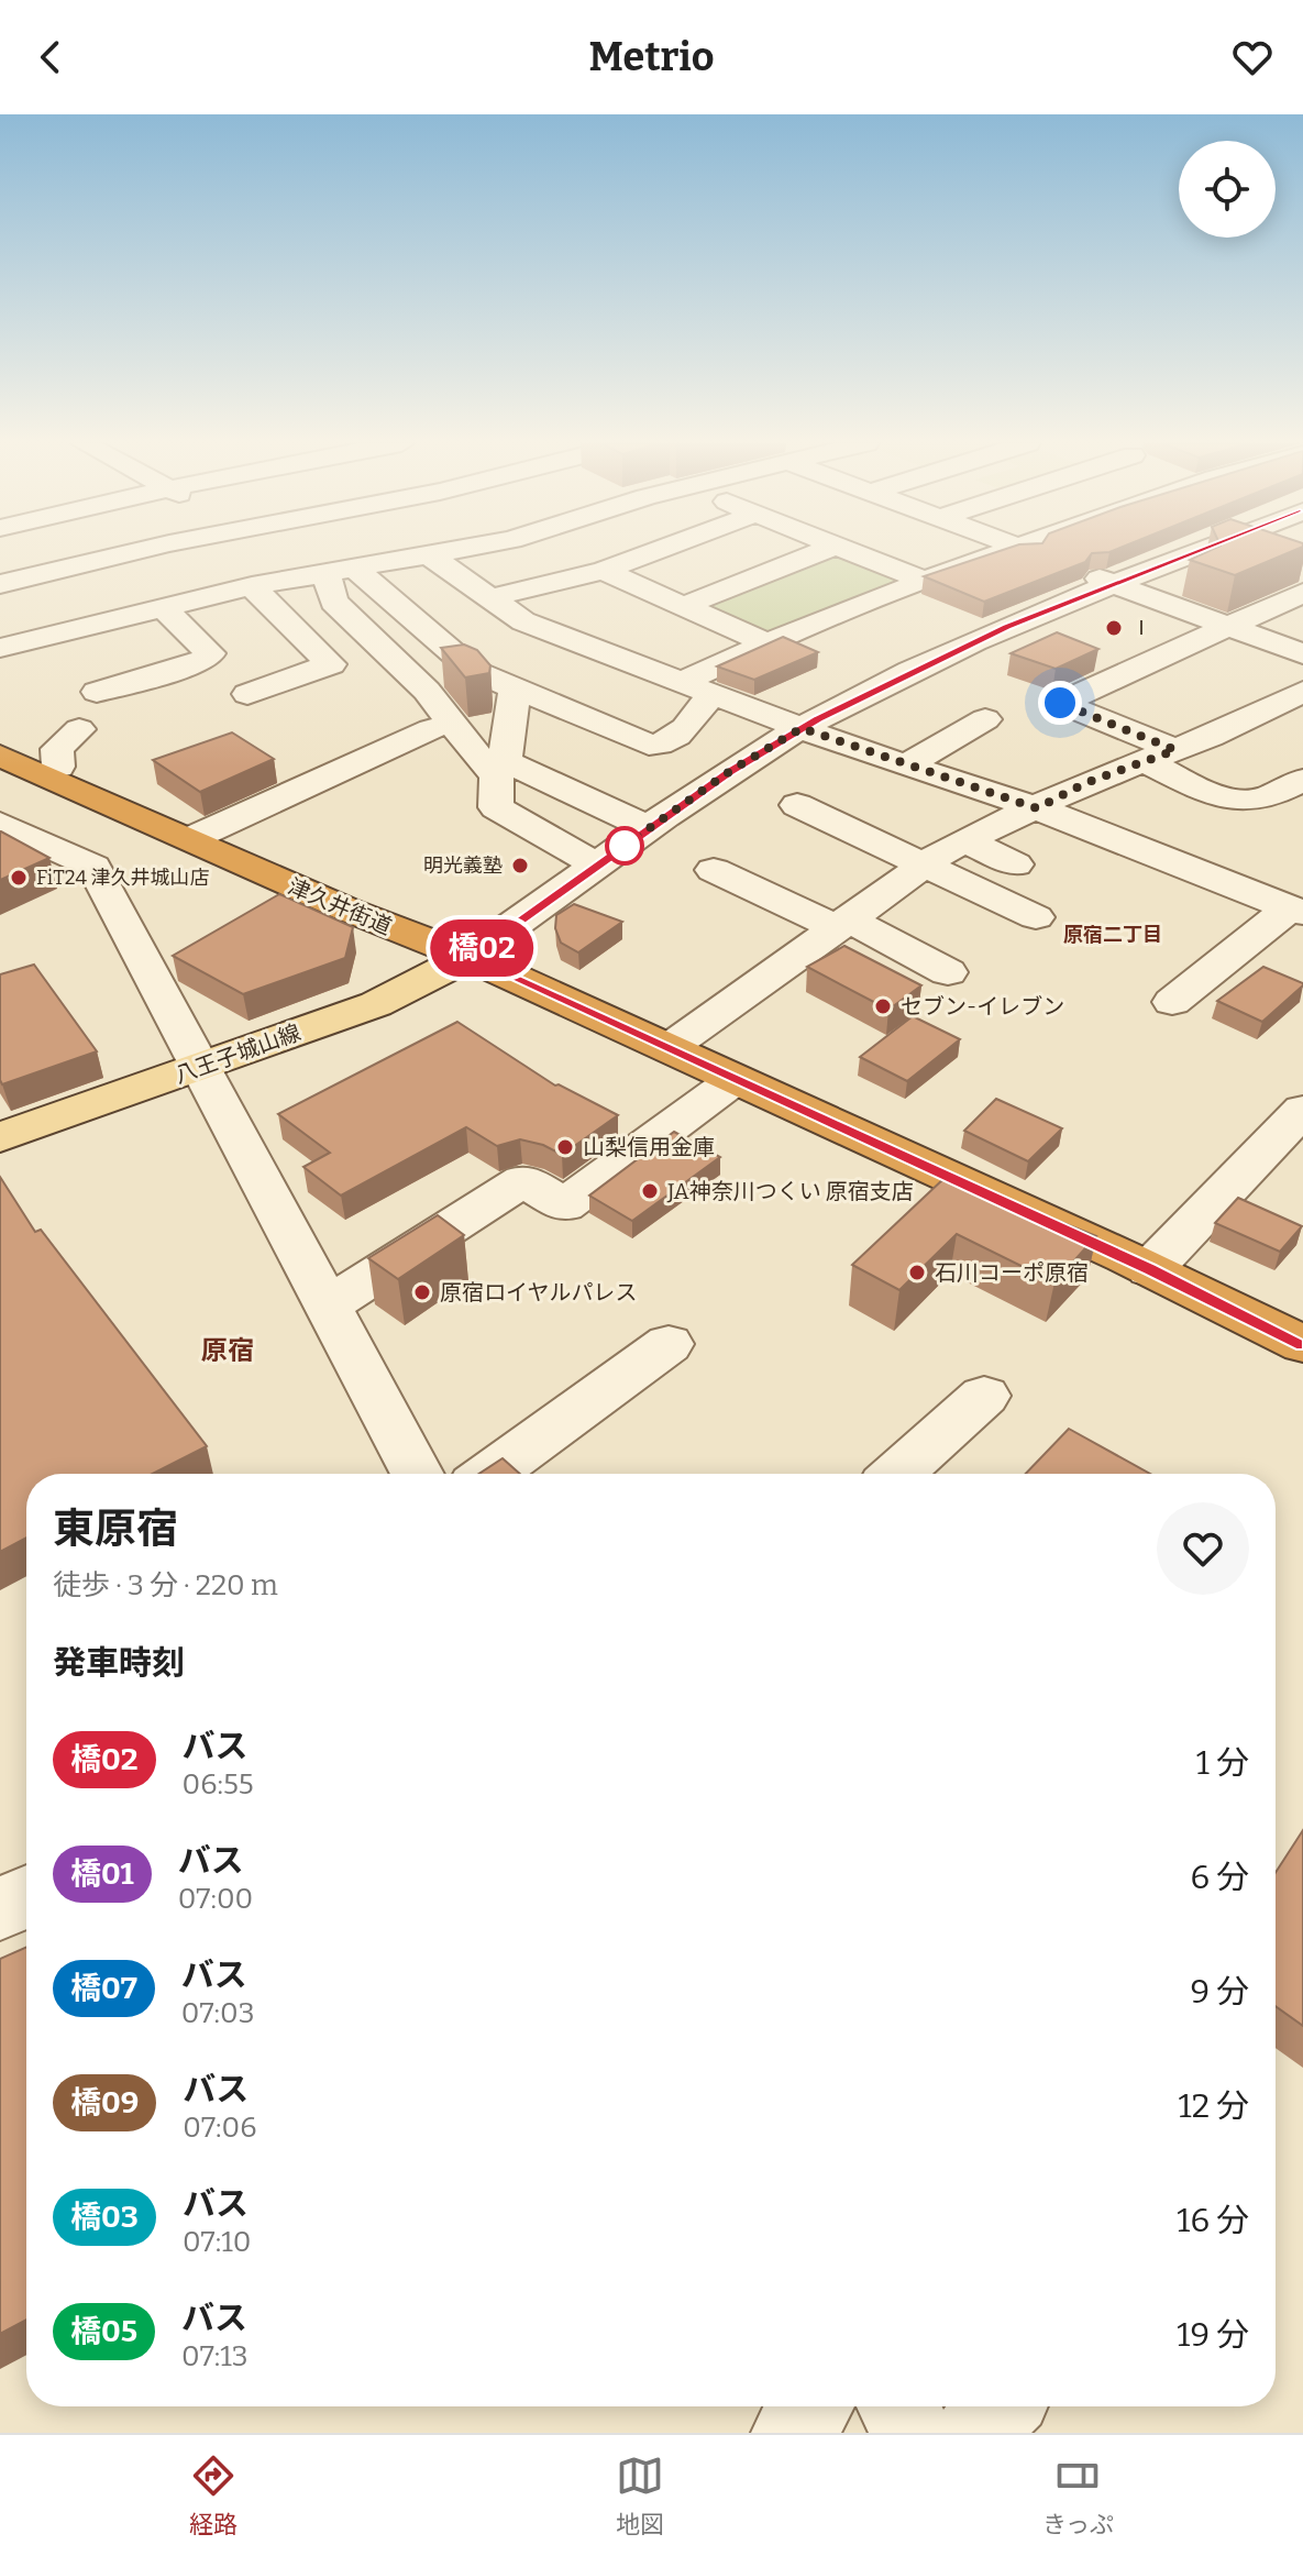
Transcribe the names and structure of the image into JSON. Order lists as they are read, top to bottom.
{
  "streets": {
    "highway": ["津久井街道"],
    "main road": ["八王子城山線"]
  },
  "crossings": [
    ["津久井街道", "八王子城山線"]
  ],
  "districts": ["原宿二丁目", "原宿"],
  "places": [
    "Ⅰ",
    "明光義塾",
    "FiT24 津久井城山店",
    "セブン-イレブン",
    "山梨信用金庫",
    "JA神奈川つくい 原宿支店",
    "石川コーポ原宿",
    "原宿ロイヤルパレス"
  ],
  "lines": ["bus line 橋02"],
  "page": {
    "header": "Metrio",
    "on_map": "橋02",
    "heading": [
      ["東原宿", "徒歩 · 3 分 · 220 m"],
      "発車時刻"
    ],
    "list": [
      {
        "mark": "橋02",
        "name": "バス",
        "note": "06:55",
        "value": "1 分"
      },
      {
        "mark": "橋01",
        "name": "バス",
        "note": "07:00",
        "value": "6 分"
      },
      {
        "mark": "橋07",
        "name": "バス",
        "note": "07:03",
        "value": "9 分"
      },
      {
        "mark": "橋09",
        "name": "バス",
        "note": "07:06",
        "value": "12 分"
      },
      {
        "mark": "橋03",
        "name": "バス",
        "note": "07:10",
        "value": "16 分"
      },
      {
        "mark": "橋05",
        "name": "バス",
        "note": "07:13",
        "value": "19 分"
      }
    ],
    "tabs": ["経路", "地図", "きっぷ"]
  }
}
